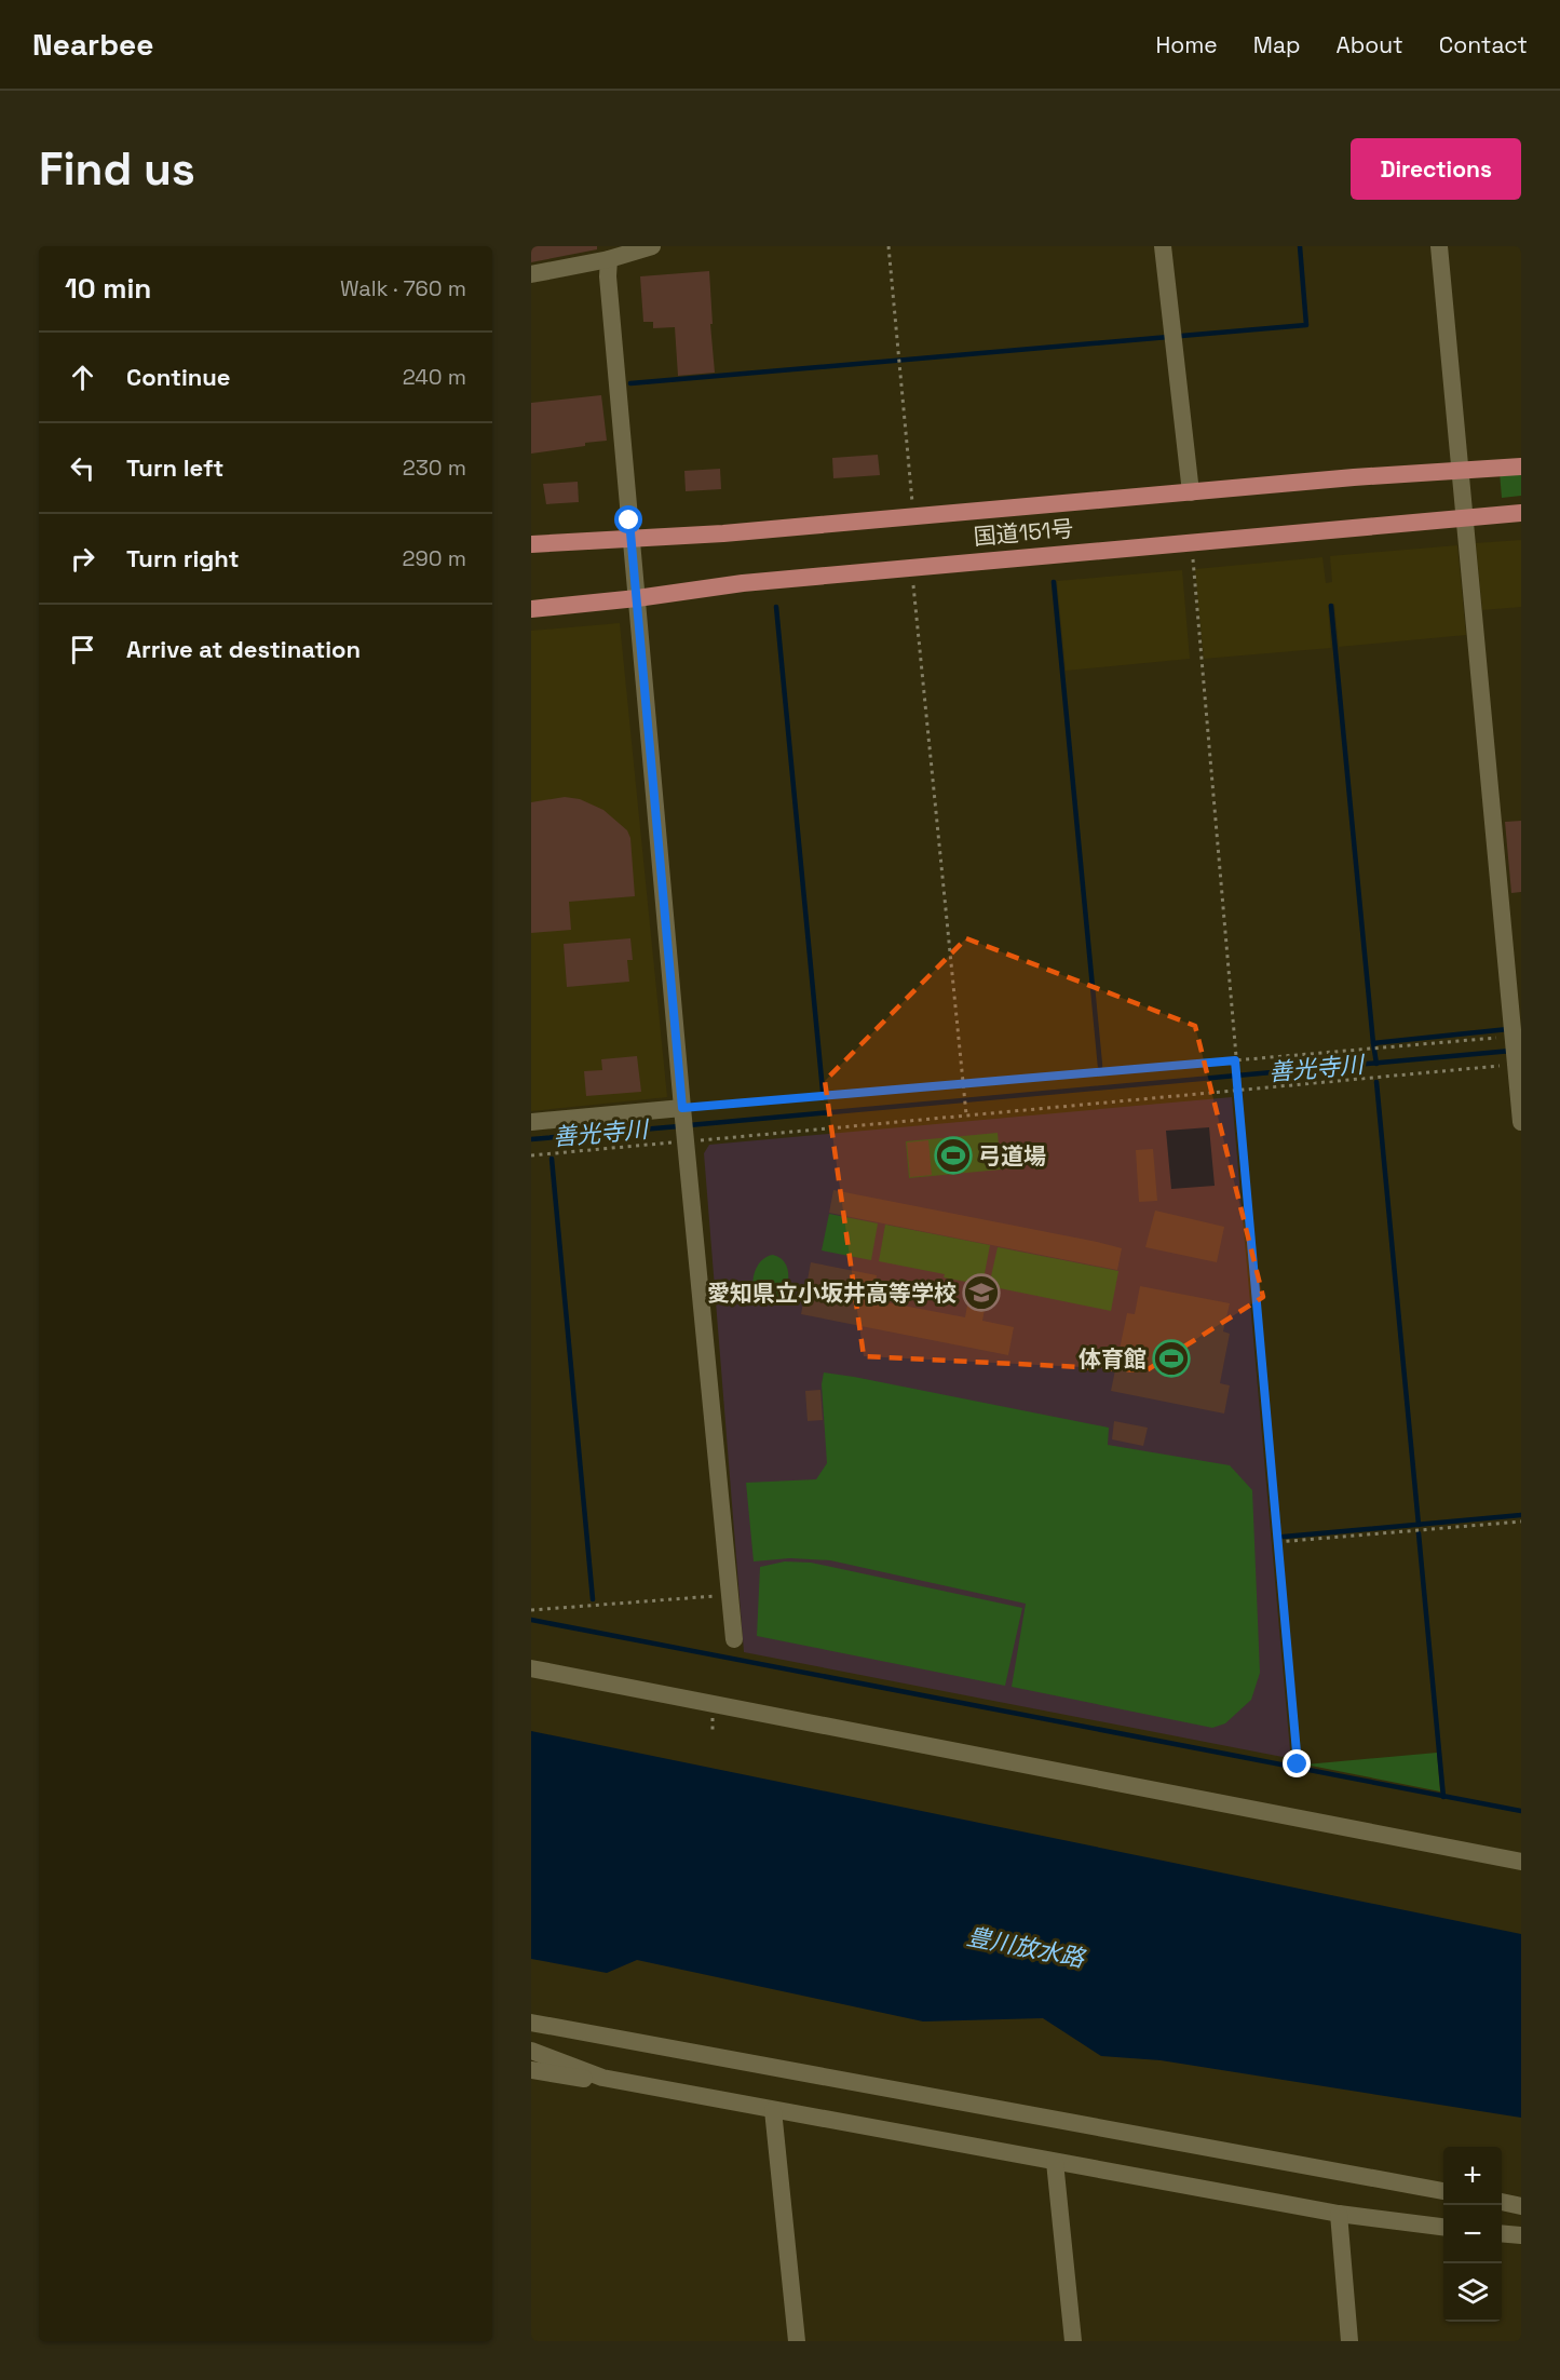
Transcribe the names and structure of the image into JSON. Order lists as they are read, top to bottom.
{
  "streets": {
    "highway": ["国道151号"]
  },
  "water": ["善光寺川", "豊川放水路"],
  "places": {
    "sports": ["弓道場", "体育館"],
    "school or university": ["愛知県立小坂井高等学校"]
  },
  "page": {
    "header": "Nearbee",
    "nav": [
      "Home",
      "Map",
      "About",
      "Contact"
    ],
    "buttons": "Directions",
    "title": "Find us",
    "heading": ["10 min", "Walk · 760 m"],
    "list": [
      ["Continue", "240 m"],
      ["Turn left", "230 m"],
      ["Turn right", "290 m"],
      "Arrive at destination"
    ],
    "map_buttons": ["+", "−"]
  }
}
